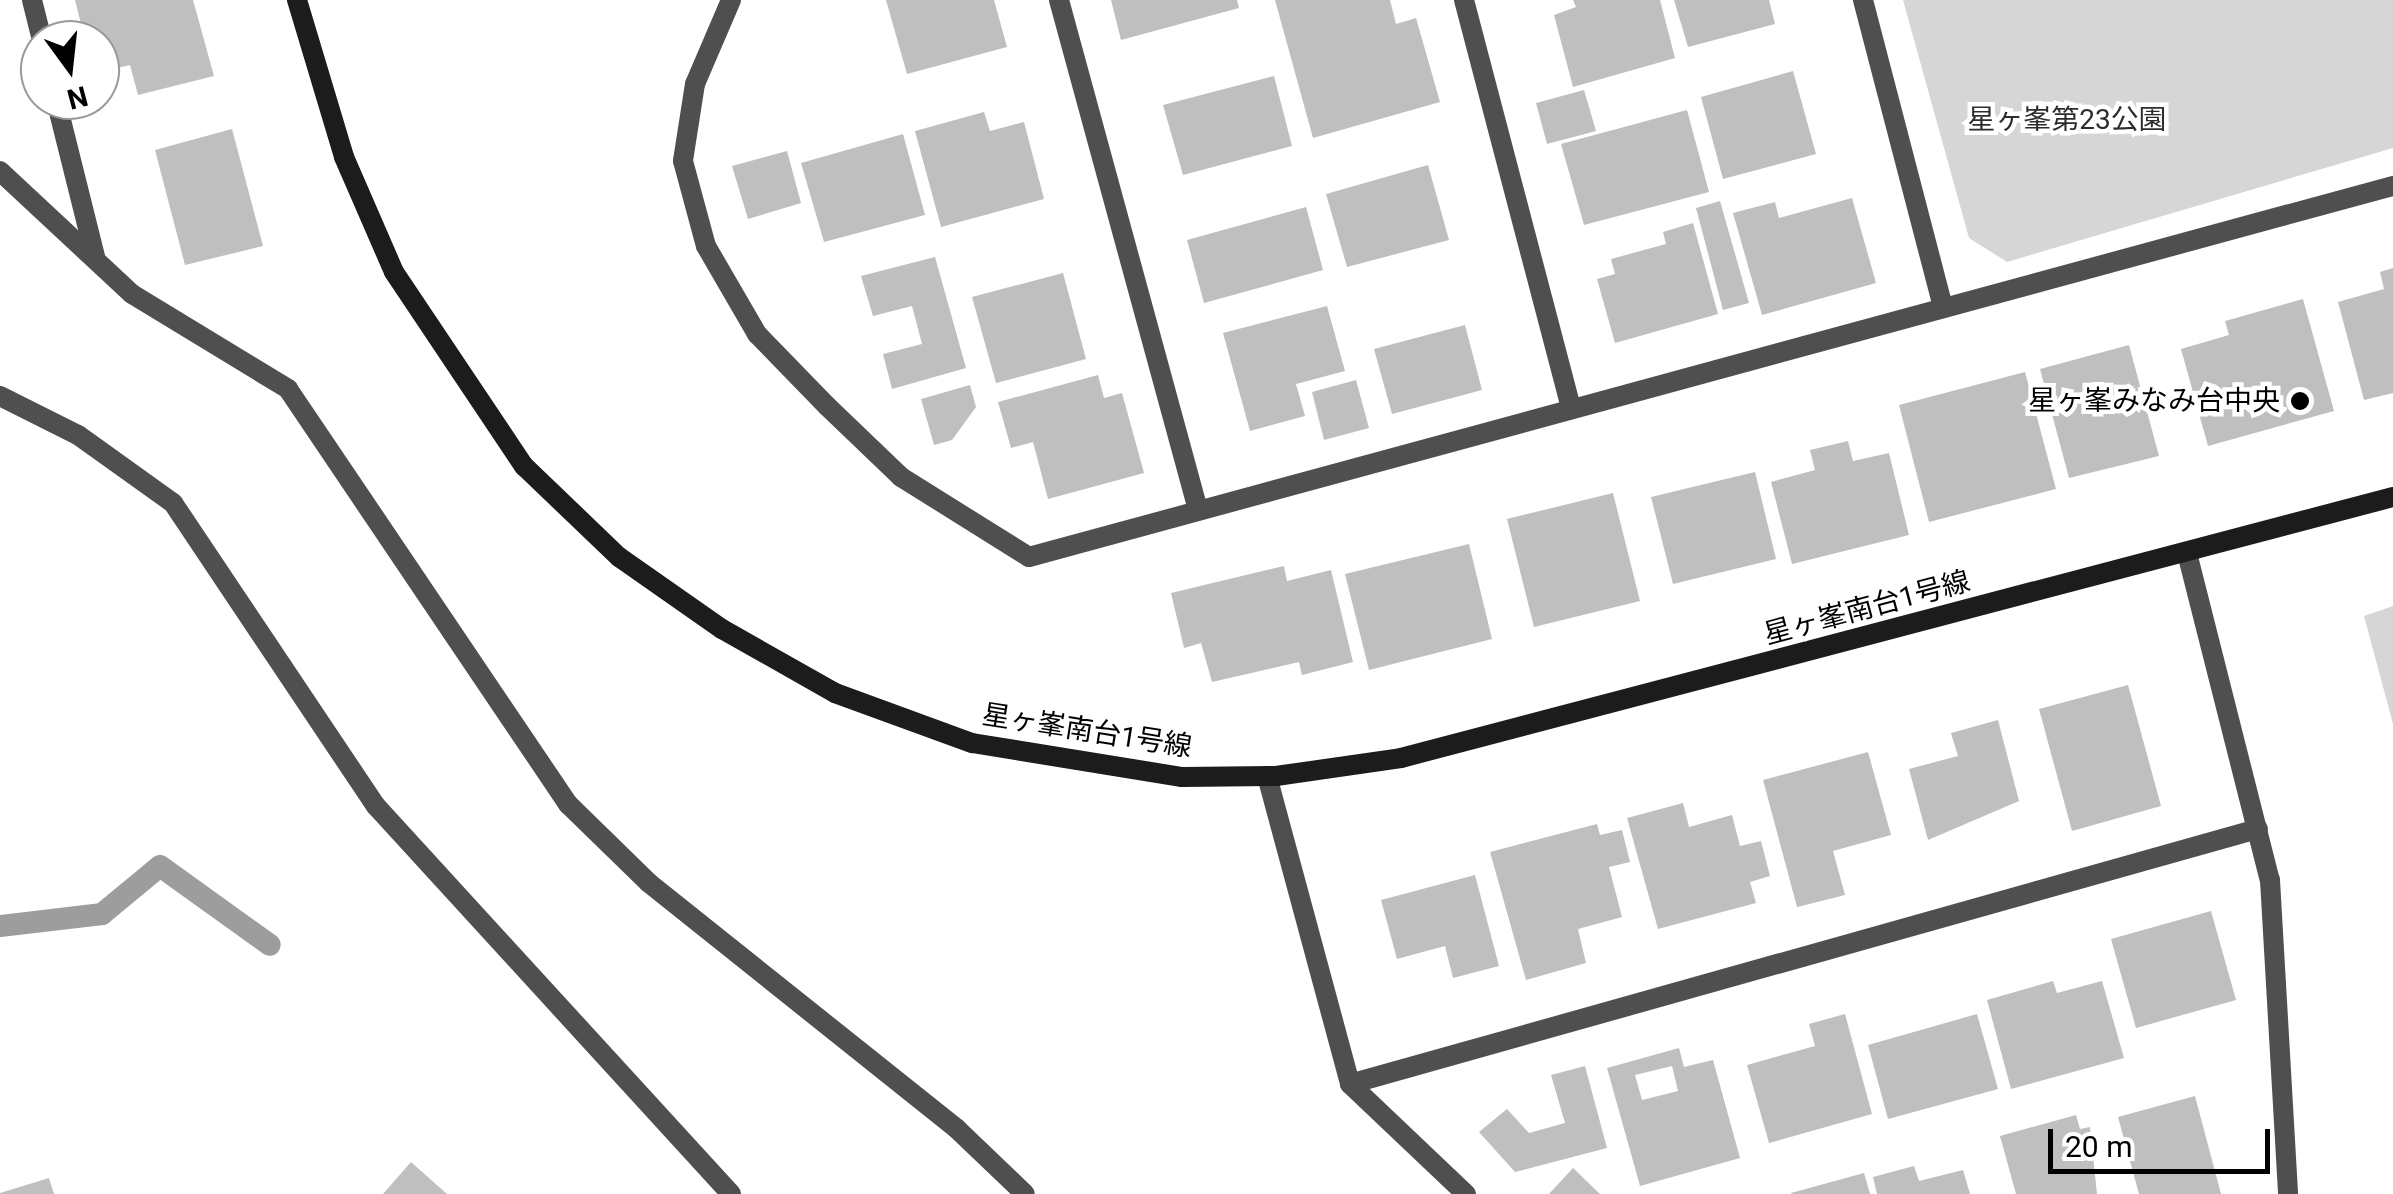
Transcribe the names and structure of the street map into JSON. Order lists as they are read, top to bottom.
{
  "streets": {
    "street": ["星ヶ峯南台1号線"]
  },
  "parks": ["星ヶ峯第23公園"],
  "places": ["星ヶ峯みなみ台中央"],
  "scale_bar": "20 m",
  "north": "bottom"
}
